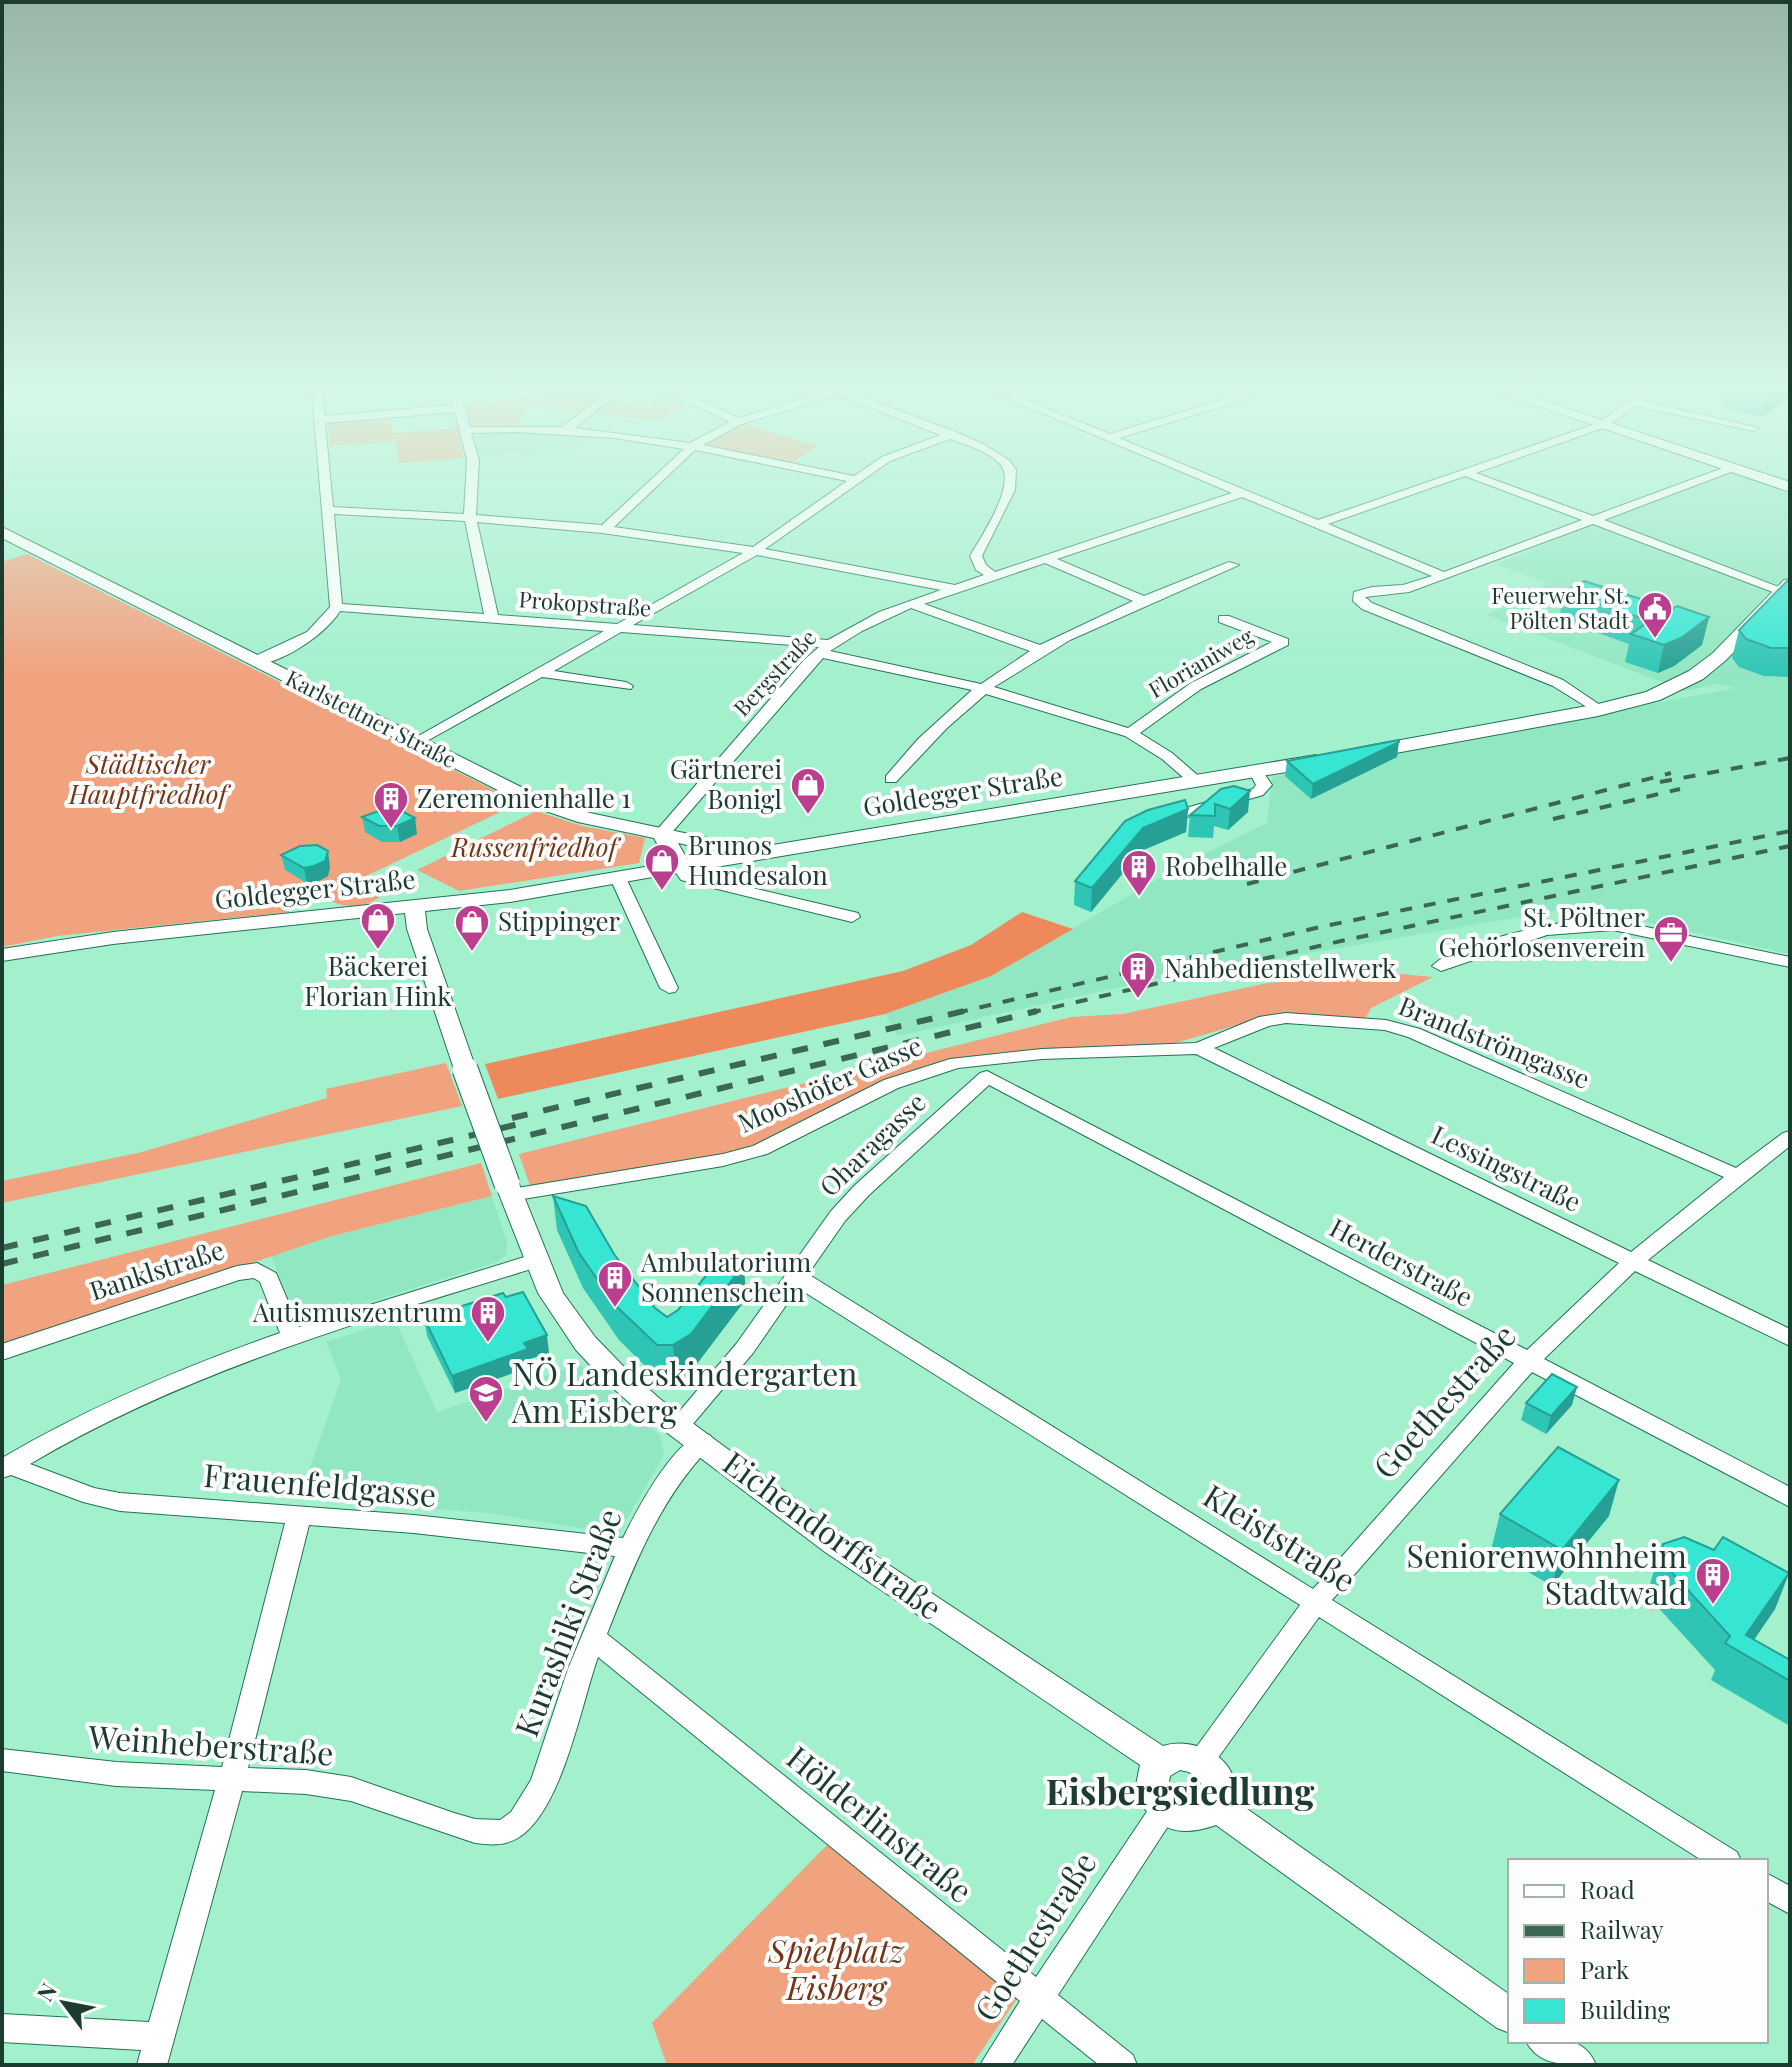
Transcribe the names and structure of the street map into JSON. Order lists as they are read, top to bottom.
{
  "streets": {
    "main road": ["Karlstettner Straße", "Goldegger Straße"],
    "street": [
      "Prokopstraße",
      "Florianiweg",
      "Bergstraße",
      "Brandströmgasse",
      "Mooshöfer Gasse",
      "Oharagasse",
      "Lessingstraße",
      "Herderstraße",
      "Banklstraße",
      "Goethestraße",
      "Frauenfeldgasse",
      "Eichendorffstraße",
      "Kleiststraße",
      "Kurashiki Straße",
      "Weinheberstraße",
      "Hölderlinstraße"
    ]
  },
  "crossings": [
    ["Prokopstraße", "Florianiweg"],
    ["Prokopstraße", "Bergstraße"],
    ["Prokopstraße", "Goldegger Straße"],
    ["Bergstraße", "Karlstettner Straße"],
    ["Karlstettner Straße", "Goldegger Straße"],
    ["Goldegger Straße", "Eichendorffstraße"],
    ["Brandströmgasse", "Mooshöfer Gasse"],
    ["Brandströmgasse", "Oharagasse"],
    ["Brandströmgasse", "Lessingstraße"],
    ["Brandströmgasse", "Herderstraße"],
    ["Brandströmgasse", "Goethestraße"],
    ["Mooshöfer Gasse", "Oharagasse"],
    ["Mooshöfer Gasse", "Herderstraße"],
    ["Mooshöfer Gasse", "Eichendorffstraße"],
    ["Oharagasse", "Herderstraße"],
    ["Oharagasse", "Eichendorffstraße"],
    ["Oharagasse", "Kleiststraße"],
    ["Oharagasse", "Kurashiki Straße"],
    ["Lessingstraße", "Goethestraße"],
    ["Herderstraße", "Goethestraße"],
    ["Goethestraße", "Eichendorffstraße"],
    ["Goethestraße", "Kleiststraße"],
    ["Goethestraße", "Hölderlinstraße"],
    ["Frauenfeldgasse", "Kurashiki Straße"],
    ["Eichendorffstraße", "Kurashiki Straße"],
    ["Kurashiki Straße", "Weinheberstraße"],
    ["Kurashiki Straße", "Hölderlinstraße"]
  ],
  "districts": ["Eisbergsiedlung"],
  "parks": ["Städtischer Hauptfriedhof", "Russenfriedhof", "Spielplatz Eisberg"],
  "places": {
    "public building": ["Feuerwehr St. Pölten Stadt"],
    "shop": [
      "Gärtnerei Bonigl",
      "Brunos Hundesalon",
      "Bäckerei Florian Hink",
      "Stippinger"
    ],
    "building": [
      "Zeremonienhalle 1",
      "Robelhalle",
      "Nahbedienstellwerk",
      "Ambulatorium Sonnenschein",
      "Autismuszentrum",
      "Seniorenwohnheim Stadtwald"
    ],
    "office": ["St. Pöltner Gehörlosenverein"],
    "school or university": ["NÖ Landeskindergarten Am Eisberg"]
  },
  "legend": [
    "Road",
    "Railway",
    "Park",
    "Building"
  ],
  "north": "top left"
}
